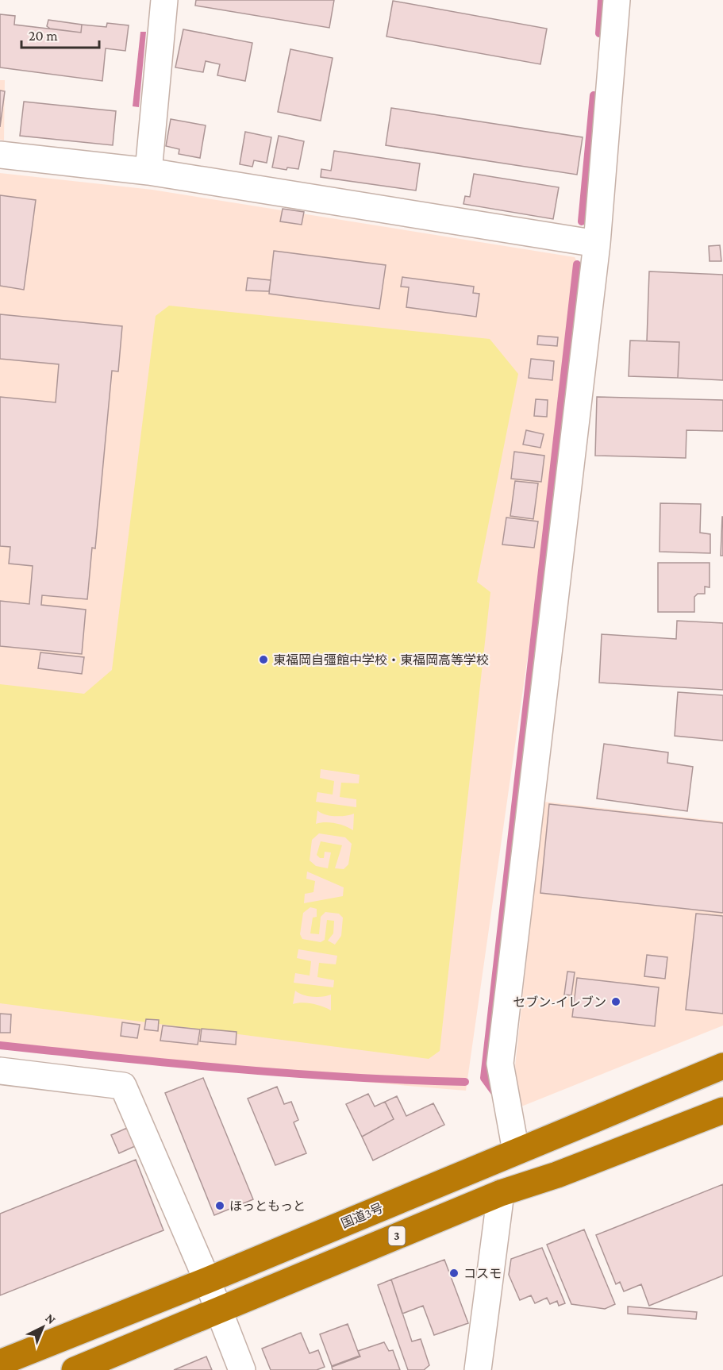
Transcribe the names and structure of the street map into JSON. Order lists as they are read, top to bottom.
{
  "streets": {
    "highway": ["国道3号", "3"]
  },
  "places": [
    "東福岡自彊館中学校・東福岡高等学校",
    "セブン-イレブン",
    "ほっともっと",
    "コスモ"
  ],
  "scale_bar": "20 m",
  "north": "top right"
}
